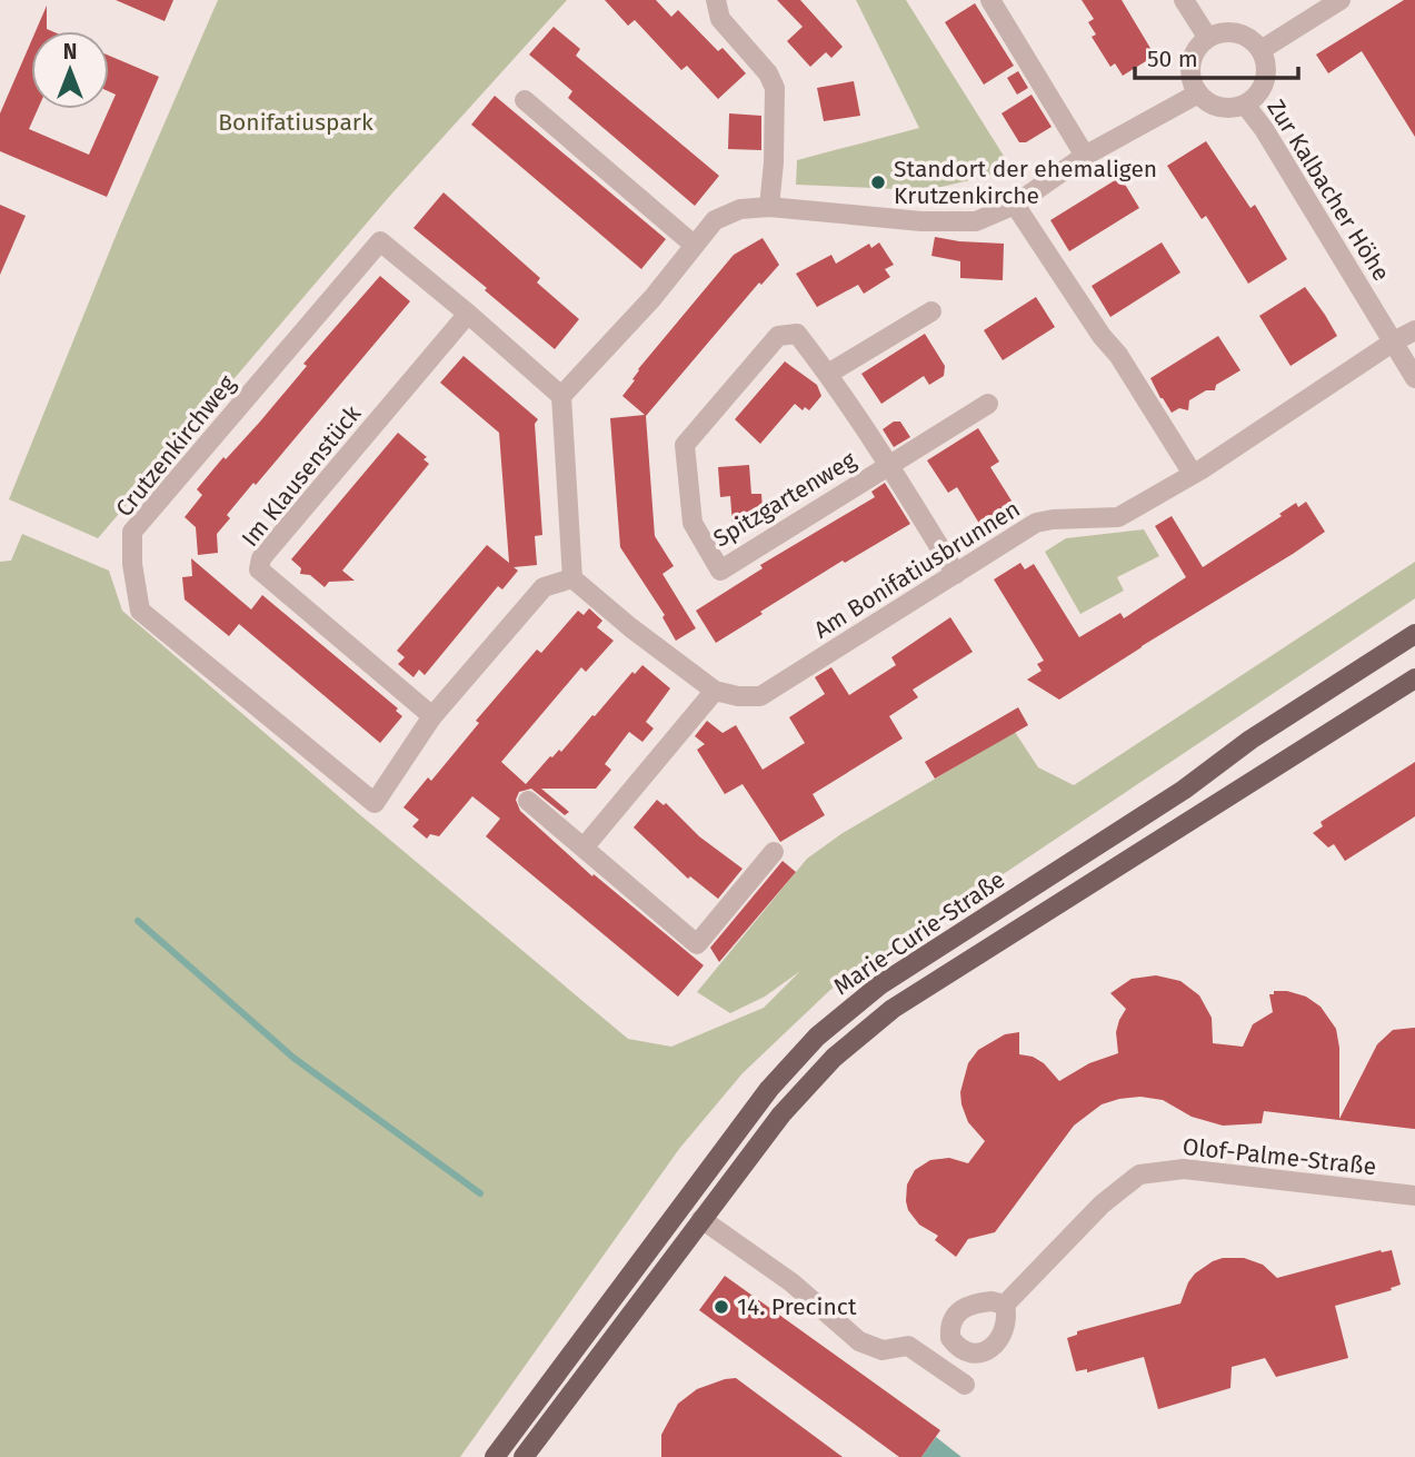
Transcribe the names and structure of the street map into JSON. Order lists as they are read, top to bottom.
{
  "streets": {
    "main road": ["Marie-Curie-Straße"],
    "street": [
      "Zur Kalbacher Höhe",
      "Crutzenkirchweg",
      "Im Klausenstück",
      "Spitzgartenweg",
      "Am Bonifatiusbrunnen",
      "Olof-Palme-Straße"
    ]
  },
  "crossings": [
    ["Zur Kalbacher Höhe", "Am Bonifatiusbrunnen"],
    ["Crutzenkirchweg", "Im Klausenstück"],
    ["Spitzgartenweg", "Am Bonifatiusbrunnen"]
  ],
  "parks": ["Bonifatiuspark"],
  "places": ["Standort der ehemaligen Krutzenkirche", "14. Precinct"],
  "scale_bar": "50 m",
  "north": "top"
}
